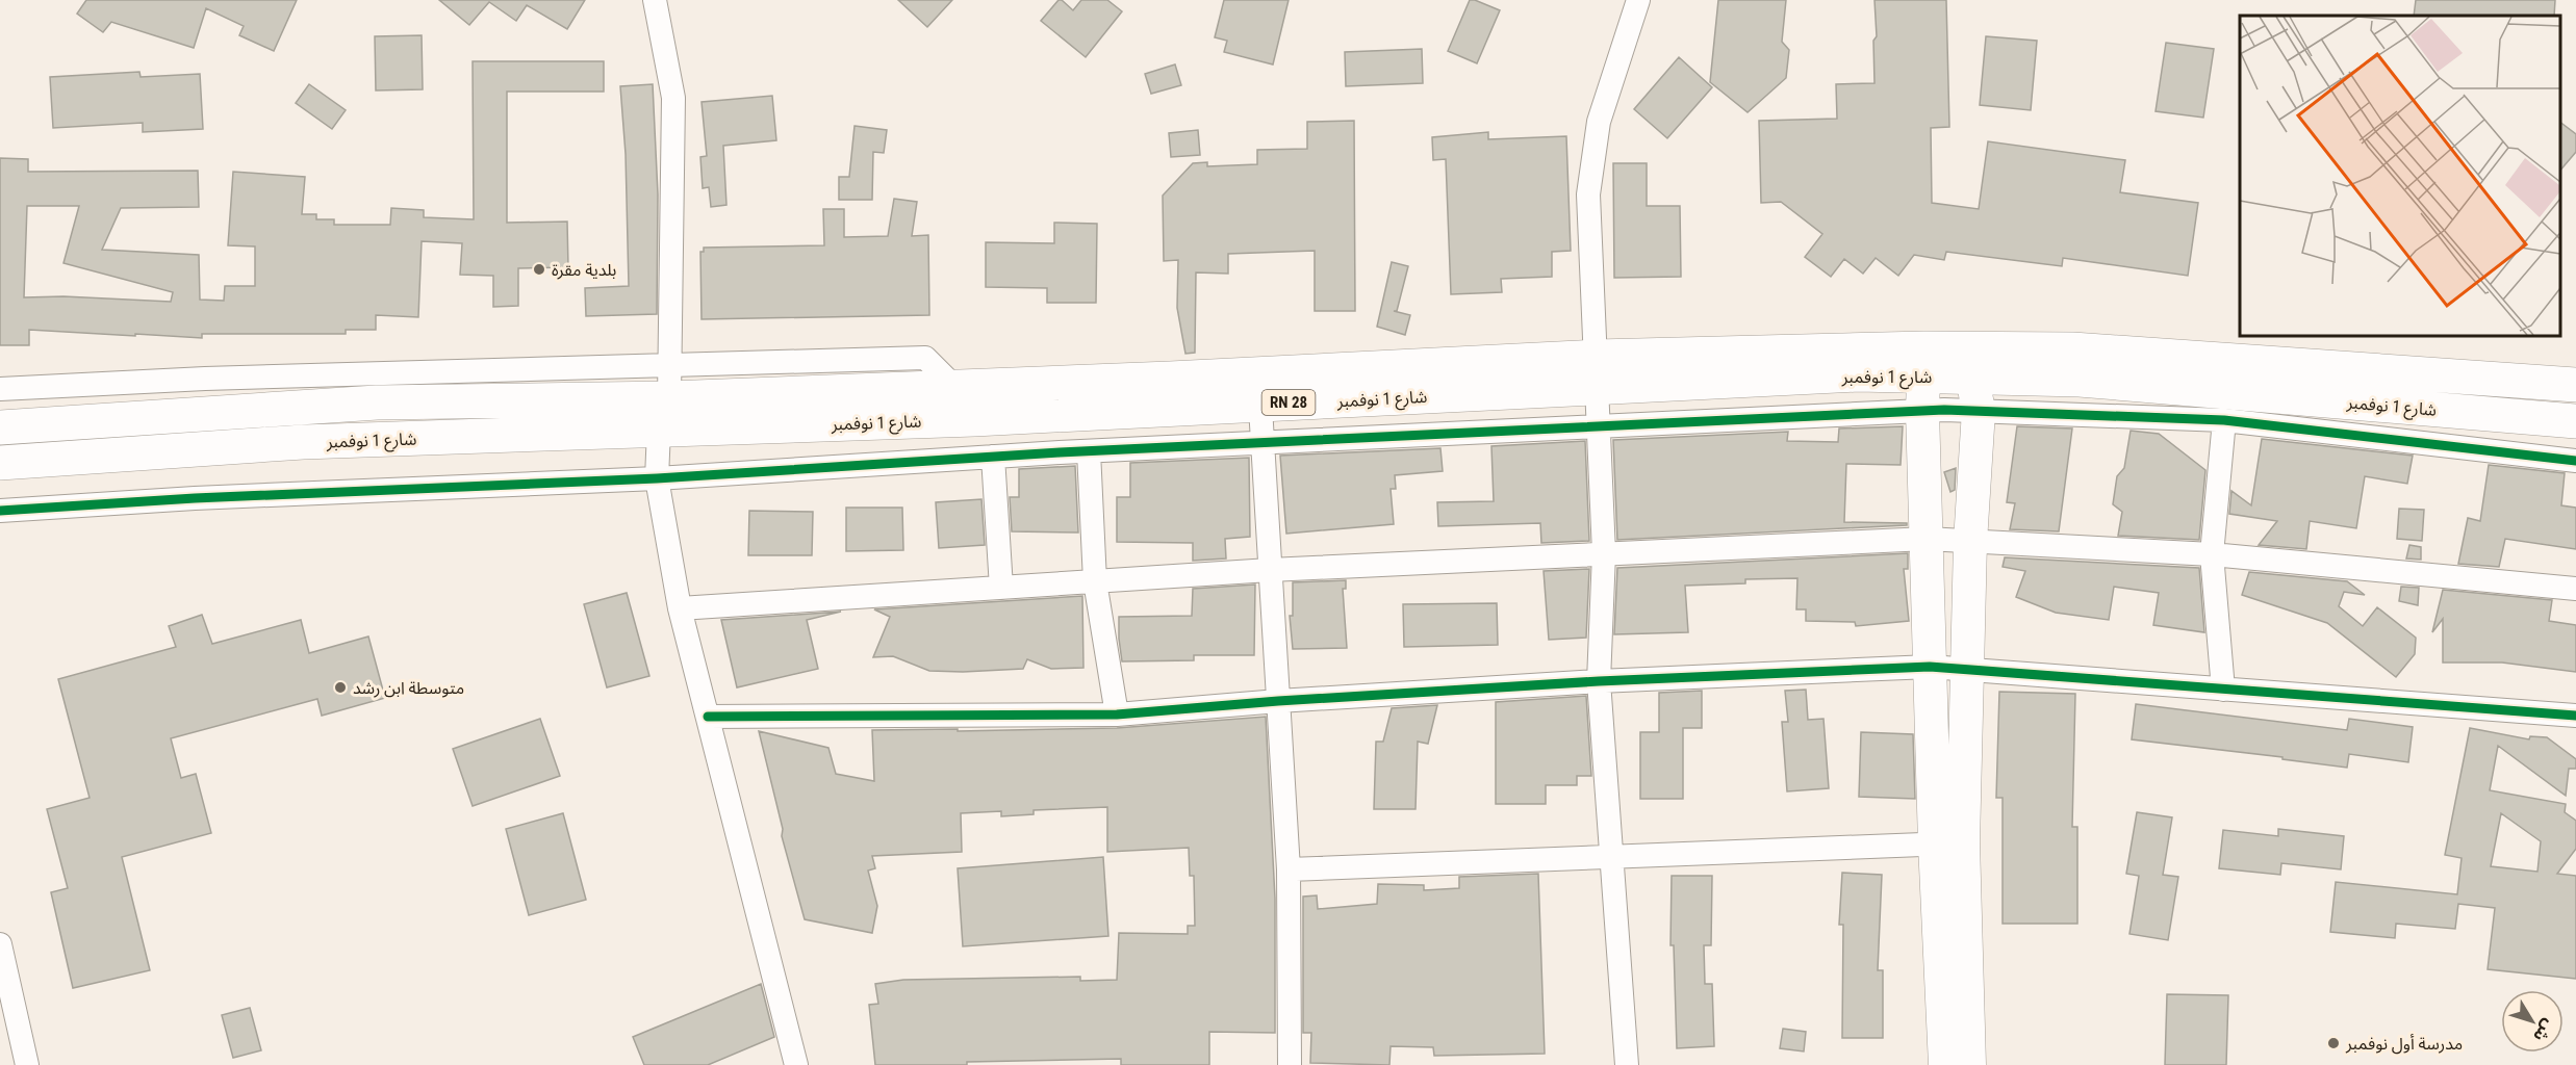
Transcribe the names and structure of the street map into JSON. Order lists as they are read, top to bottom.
{
  "streets": {
    "main road": ["شارع 1 نوفمبر", "RN 28"]
  },
  "places": ["بلدية مقرة", "متوسطة ابن رشد", "مدرسة أول نوفمبر"],
  "north": "bottom right"
}
